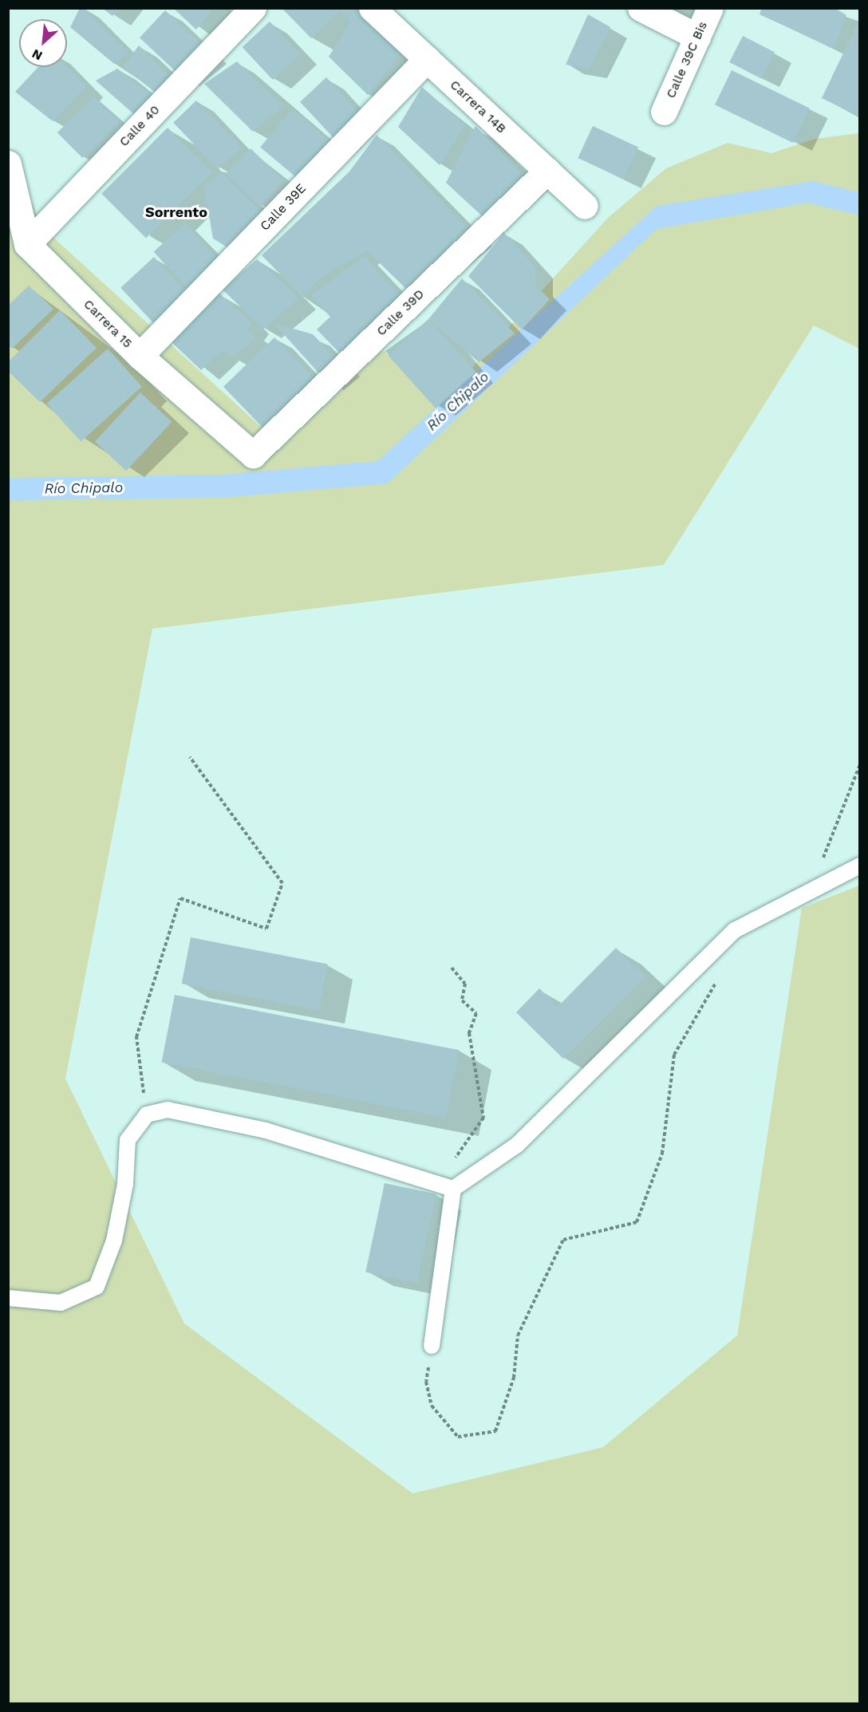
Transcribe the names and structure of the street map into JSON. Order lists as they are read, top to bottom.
{
  "streets": {
    "street": [
      "Calle 39C Bis",
      "Carrera 14B",
      "Calle 40",
      "Calle 39E",
      "Calle 39D",
      "Carrera 15"
    ]
  },
  "crossings": [
    ["Carrera 14B", "Calle 39E"],
    ["Carrera 14B", "Calle 39D"],
    ["Calle 40", "Carrera 15"],
    ["Calle 39E", "Carrera 15"],
    ["Calle 39D", "Carrera 15"]
  ],
  "districts": ["Sorrento"],
  "water": ["Río Chipalo"],
  "north": "bottom left"
}
